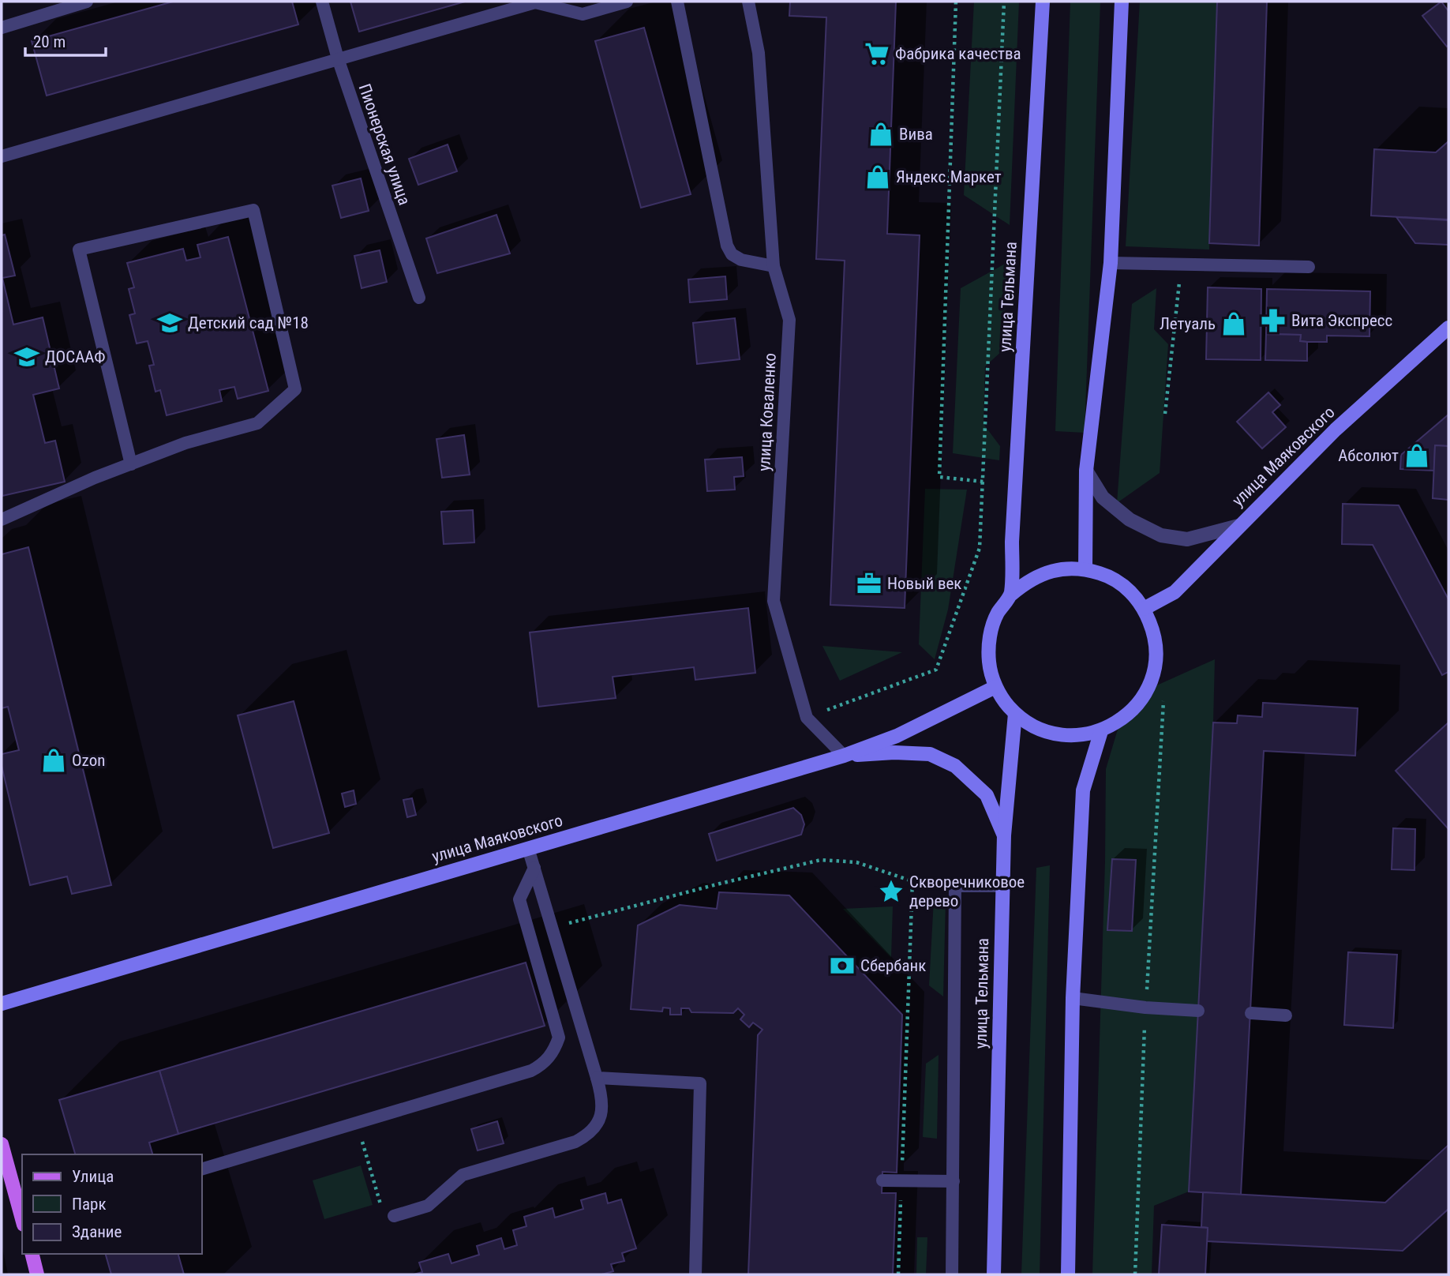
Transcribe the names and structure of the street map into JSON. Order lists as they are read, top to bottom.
{
  "streets": {
    "main road": ["улица Тельмана", "улица Маяковского"],
    "lane": ["Пионерская улица", "улица Коваленко"]
  },
  "crossings": [
    ["улица Тельмана", "улица Маяковского"],
    ["улица Коваленко", "улица Маяковского"]
  ],
  "places": {
    "supermarket": ["Фабрика качества"],
    "shop": [
      "Вива",
      "Яндекс.Маркет",
      "Летуаль",
      "Абсолют",
      "Ozon"
    ],
    "pharmacy": ["Вита Экспресс"],
    "school or university": ["Детский сад №18", "ДОСААФ"],
    "office": ["Новый век"],
    "place": ["Скворечниковое дерево"],
    "bank": ["Сбербанк"]
  },
  "legend": ["Улица", "Парк", "Здание"],
  "scale_bar": "20 m"
}
